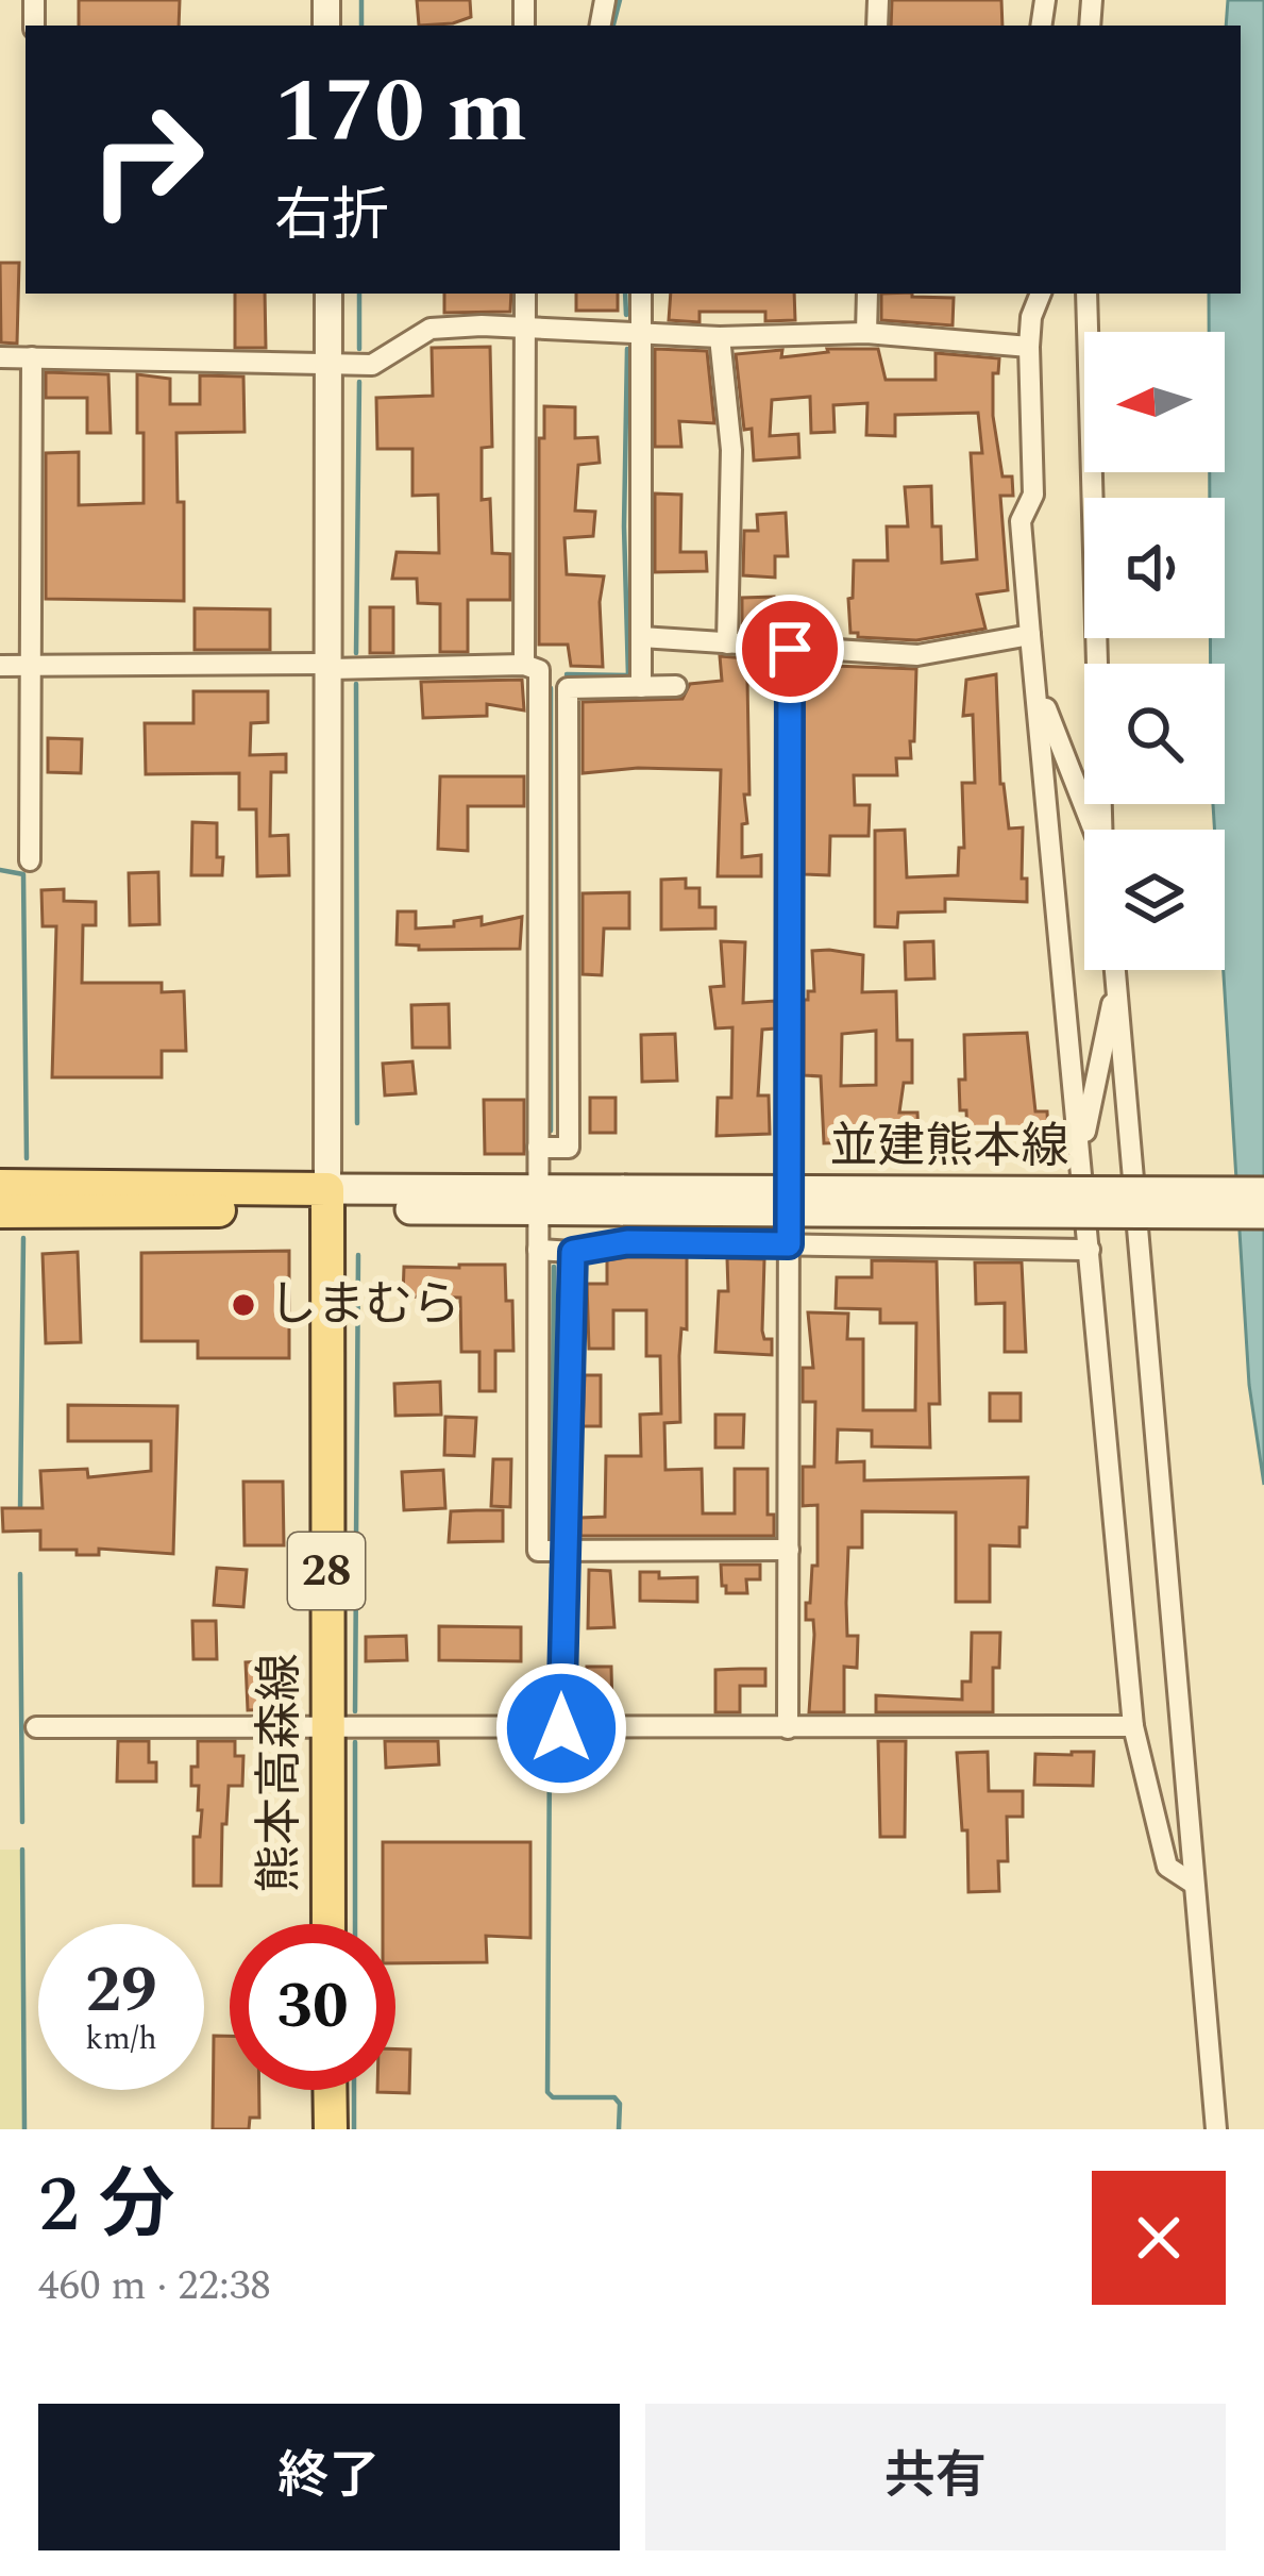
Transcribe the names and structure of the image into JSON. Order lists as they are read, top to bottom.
{
  "streets": {
    "main road": ["並建熊本線", "28", "熊本高森線"]
  },
  "crossings": [
    ["並建熊本線", "熊本高森線"]
  ],
  "places": ["しまむら"],
  "north": "left",
  "page": {
    "turn": ["170 m", "右折"],
    "speed": "29 km/h",
    "limit": "30",
    "heading": ["2 分", "460 m · 22:38"],
    "buttons": ["終了", "共有"]
  }
}
